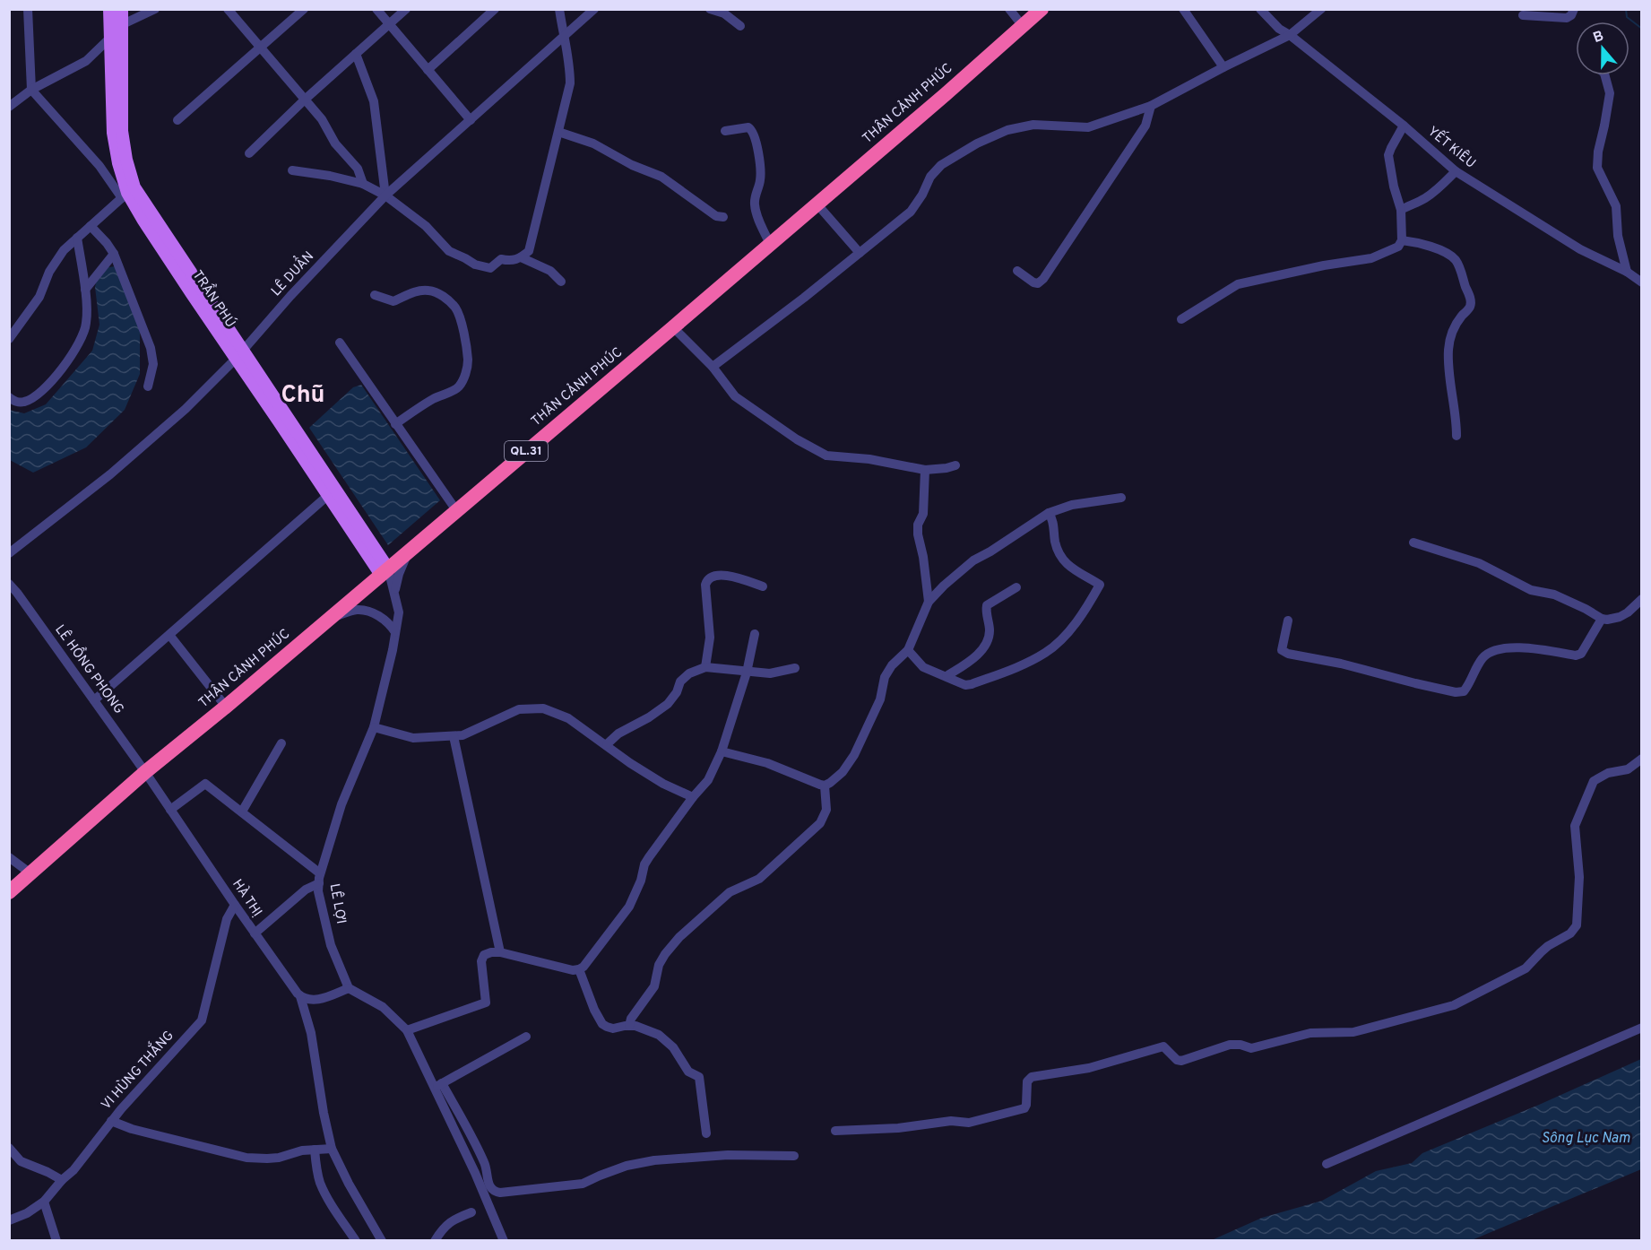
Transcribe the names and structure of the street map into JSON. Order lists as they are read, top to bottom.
{
  "streets": {
    "highway": ["THÂN CẢNH PHÚC", "QL.31"],
    "main road": ["TRẦN PHÚ"],
    "street": [
      "YẾT KIÊU",
      "LÊ DUẨN",
      "LÊ HỒNG PHONG",
      "HÀ THỊ",
      "LÊ LỢI",
      "VI HÙNG THẮNG"
    ]
  },
  "crossings": [
    ["THÂN CẢNH PHÚC", "TRẦN PHÚ"],
    ["THÂN CẢNH PHÚC", "LÊ HỒNG PHONG"],
    ["THÂN CẢNH PHÚC", "HÀ THỊ"],
    ["THÂN CẢNH PHÚC", "LÊ LỢI"],
    ["LÊ DUẨN", "TRẦN PHÚ"],
    ["LÊ HỒNG PHONG", "HÀ THỊ"],
    ["HÀ THỊ", "VI HÙNG THẮNG"]
  ],
  "districts": ["Chũ"],
  "water": ["Sông Lục Nam"],
  "north": "top"
}
